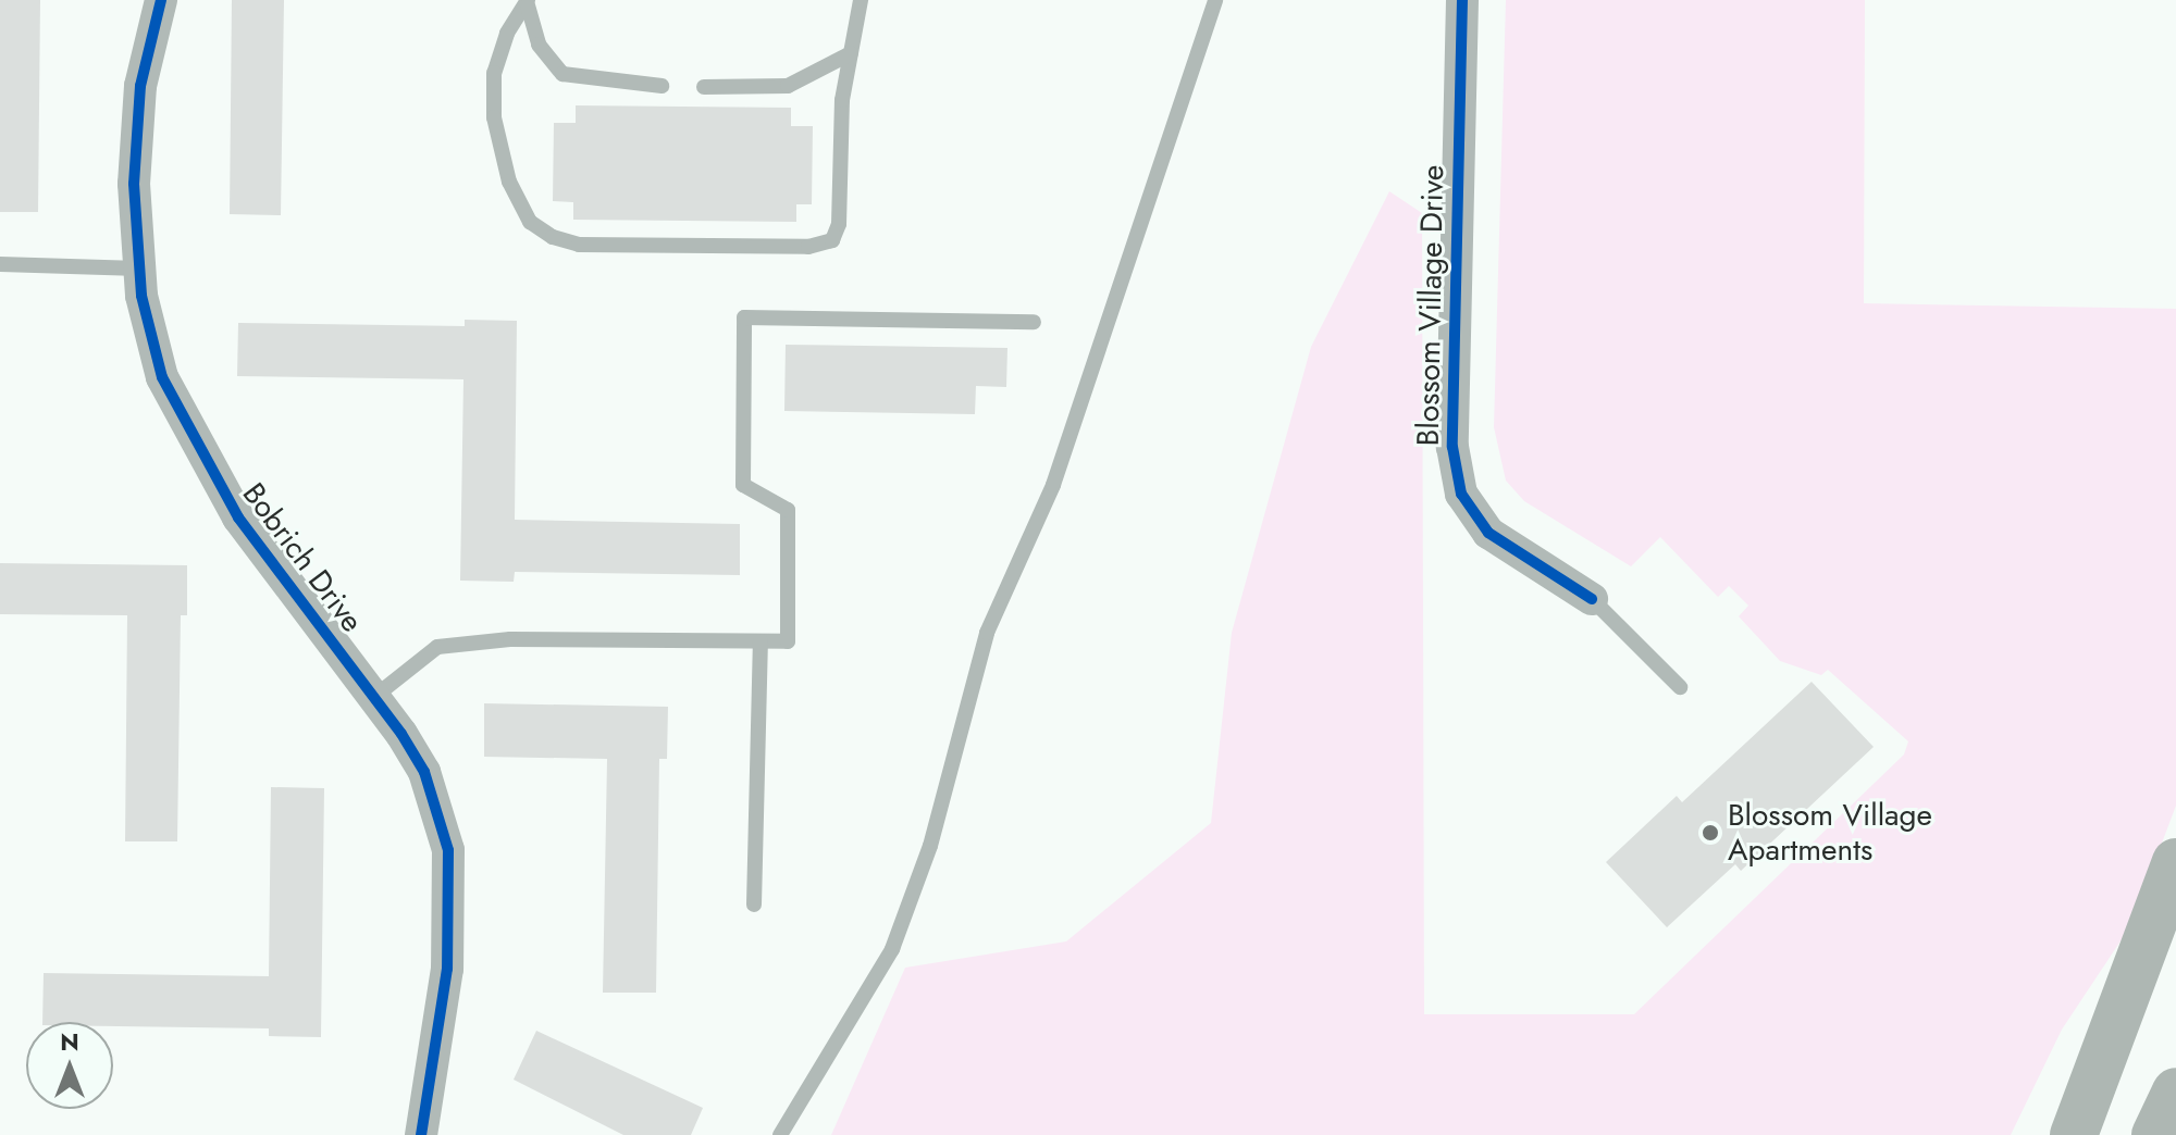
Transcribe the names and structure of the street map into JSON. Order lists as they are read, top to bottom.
{
  "streets": {
    "street": ["Blossom Village Drive", "Bobrich Drive"]
  },
  "places": ["Blossom Village Apartments"],
  "north": "top"
}
